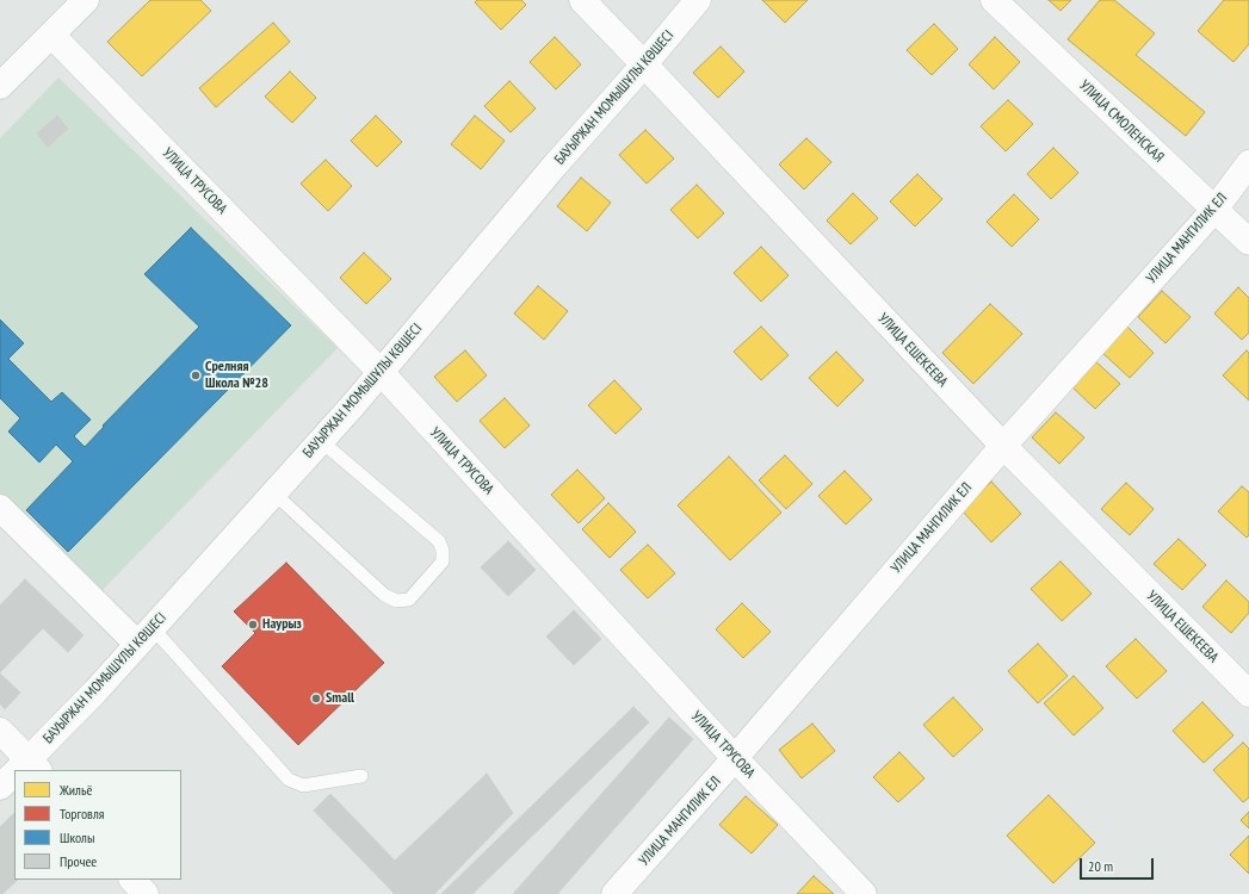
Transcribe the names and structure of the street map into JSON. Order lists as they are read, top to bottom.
{
  "streets": {
    "street": [
      "БАУЫРЖАН МОМЫШҰЛЫ КӨШЕСІ",
      "УЛИЦА СМОЛЕНСКАЯ",
      "УЛИЦА ТРУСОВА",
      "УЛИЦА МАНГИЛИК ЕЛ",
      "УЛИЦА ЕШЕКЕЕВА"
    ]
  },
  "crossings": [
    ["БАУЫРЖАН МОМЫШҰЛЫ КӨШЕСІ", "УЛИЦА ТРУСОВА"],
    ["БАУЫРЖАН МОМЫШҰЛЫ КӨШЕСІ", "УЛИЦА ЕШЕКЕЕВА"],
    ["УЛИЦА СМОЛЕНСКАЯ", "УЛИЦА МАНГИЛИК ЕЛ"],
    ["УЛИЦА ТРУСОВА", "УЛИЦА МАНГИЛИК ЕЛ"],
    ["УЛИЦА МАНГИЛИК ЕЛ", "УЛИЦА ЕШЕКЕЕВА"]
  ],
  "places": ["Срелняя Школа №28", "Наурыз", "Small"],
  "legend": [
    "Жильё",
    "Торговля",
    "Школы",
    "Прочее"
  ],
  "scale_bar": "20 m"
}
